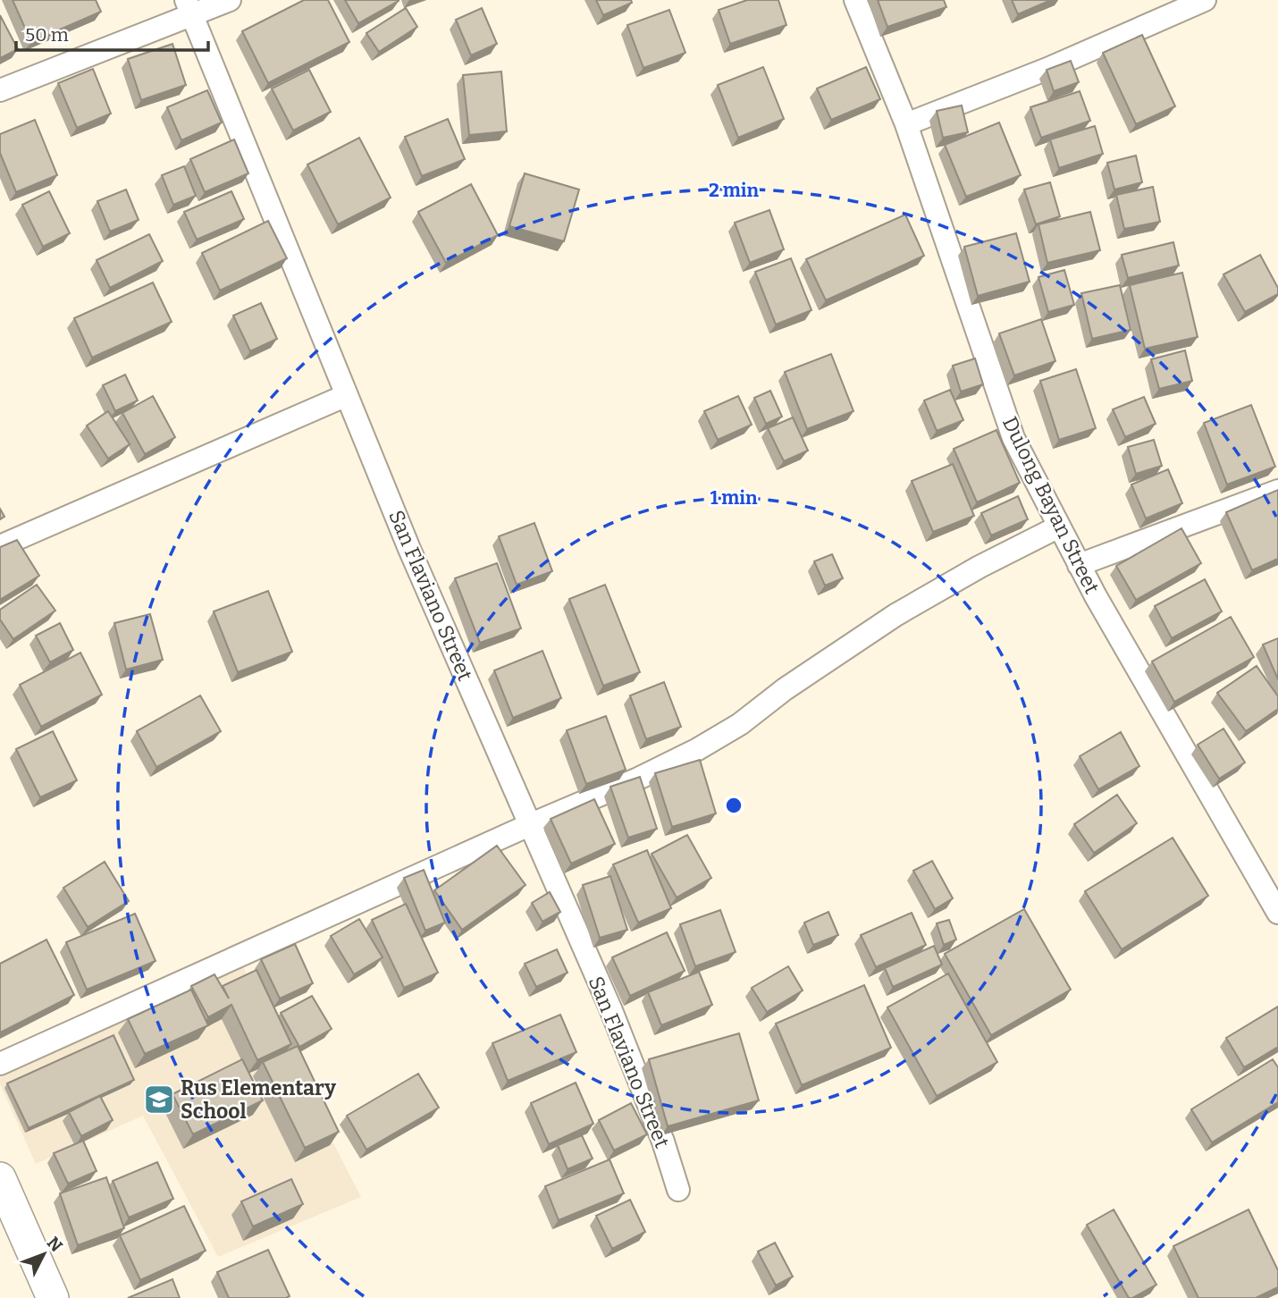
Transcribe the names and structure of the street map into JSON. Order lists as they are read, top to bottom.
{
  "streets": {
    "street": ["Dulong Bayan Street", "San Flaviano Street"]
  },
  "places": {
    "school or university": ["Rus Elementary School"]
  },
  "scale_bar": "50 m",
  "north": "top right",
  "rings": ["2 min", "1 min"]
}
